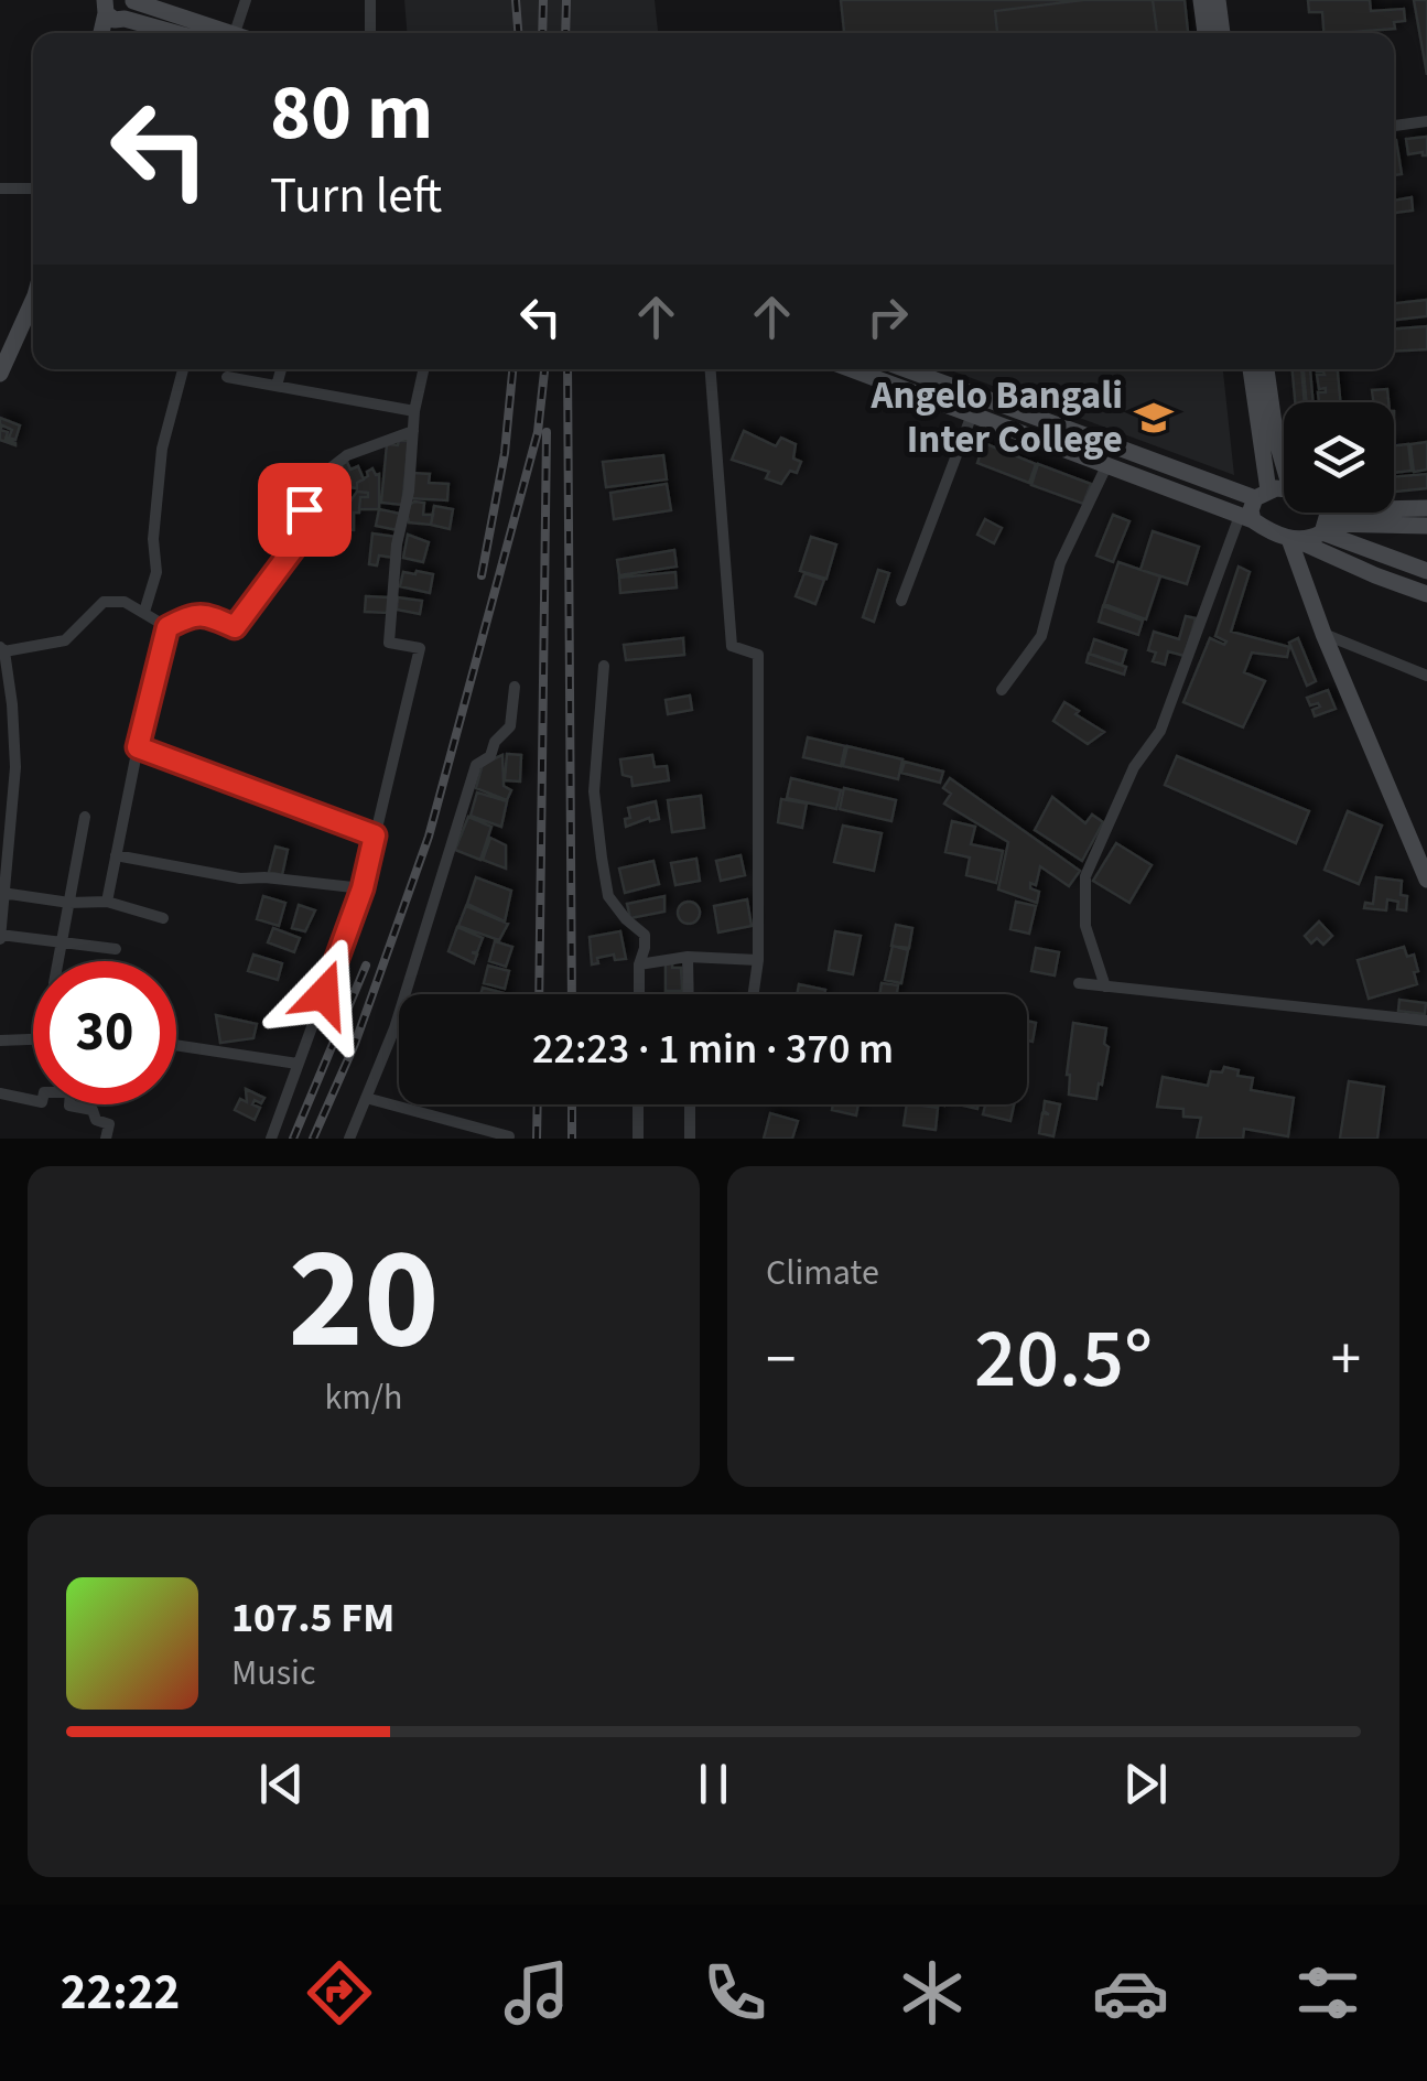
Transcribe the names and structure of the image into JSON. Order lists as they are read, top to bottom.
{
  "places": {
    "school or university": ["Angelo Bangali Inter College"]
  },
  "page": {
    "turn": ["80 m", "Turn left"],
    "limit": "30",
    "trip": "22:23 · 1 min · 370 m",
    "tile": [
      ["20", "km/h"],
      "Climate"
    ],
    "heat": ["−", "20.5°", "+"],
    "song": ["107.5 FM", "Music"],
    "tabs": "22:22"
  }
}
